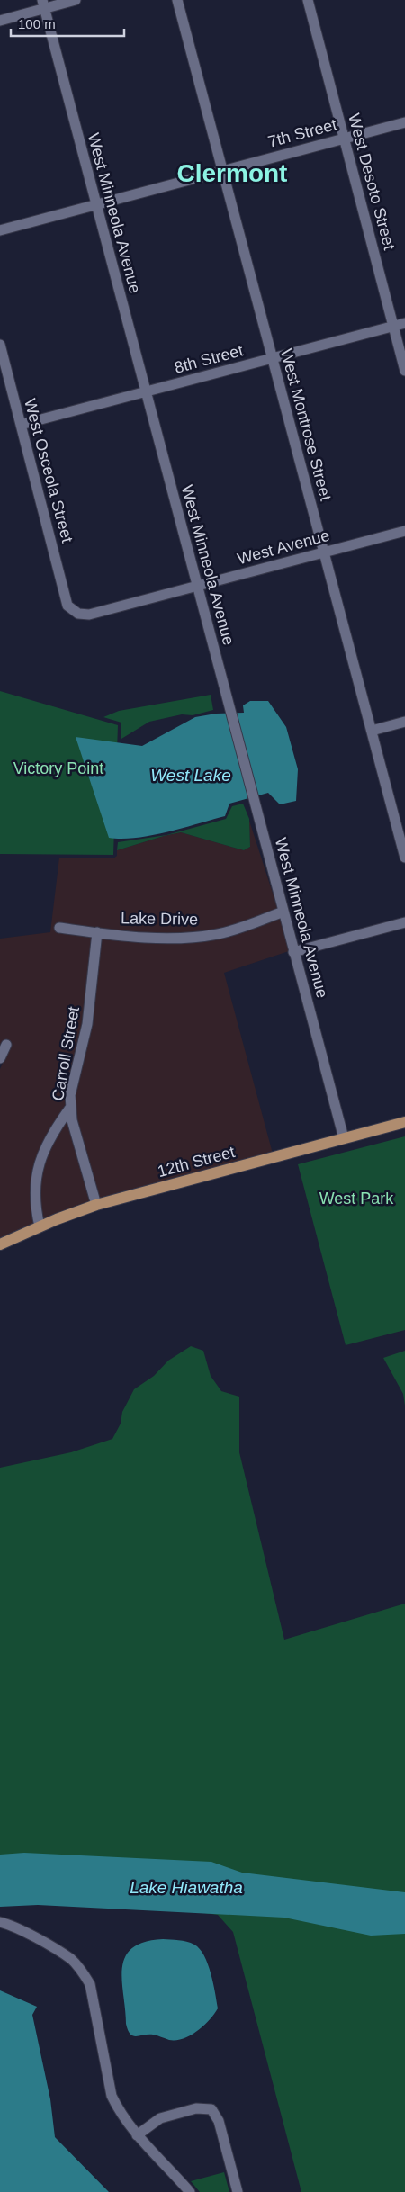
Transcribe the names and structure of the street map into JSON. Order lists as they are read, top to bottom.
{
  "streets": {
    "main road": ["12th Street"],
    "street": [
      "7th Street",
      "West Desoto Street",
      "West Minneola Avenue",
      "8th Street",
      "West Montrose Street",
      "West Osceola Street",
      "West Avenue",
      "Lake Drive",
      "Carroll Street"
    ]
  },
  "crossings": [
    ["7th Street", "West Desoto Street"],
    ["7th Street", "West Minneola Avenue"],
    ["7th Street", "West Montrose Street"],
    ["West Desoto Street", "8th Street"],
    ["West Minneola Avenue", "8th Street"],
    ["West Minneola Avenue", "West Avenue"],
    ["West Minneola Avenue", "Lake Drive"],
    ["West Minneola Avenue", "12th Street"],
    ["8th Street", "West Montrose Street"],
    ["8th Street", "West Osceola Street"],
    ["West Montrose Street", "West Avenue"],
    ["West Osceola Street", "West Avenue"],
    ["Lake Drive", "Carroll Street"],
    ["Carroll Street", "12th Street"]
  ],
  "districts": ["Clermont"],
  "water": ["West Lake", "Lake Hiawatha"],
  "parks": ["Victory Point", "West Park"],
  "scale_bar": "100 m"
}
